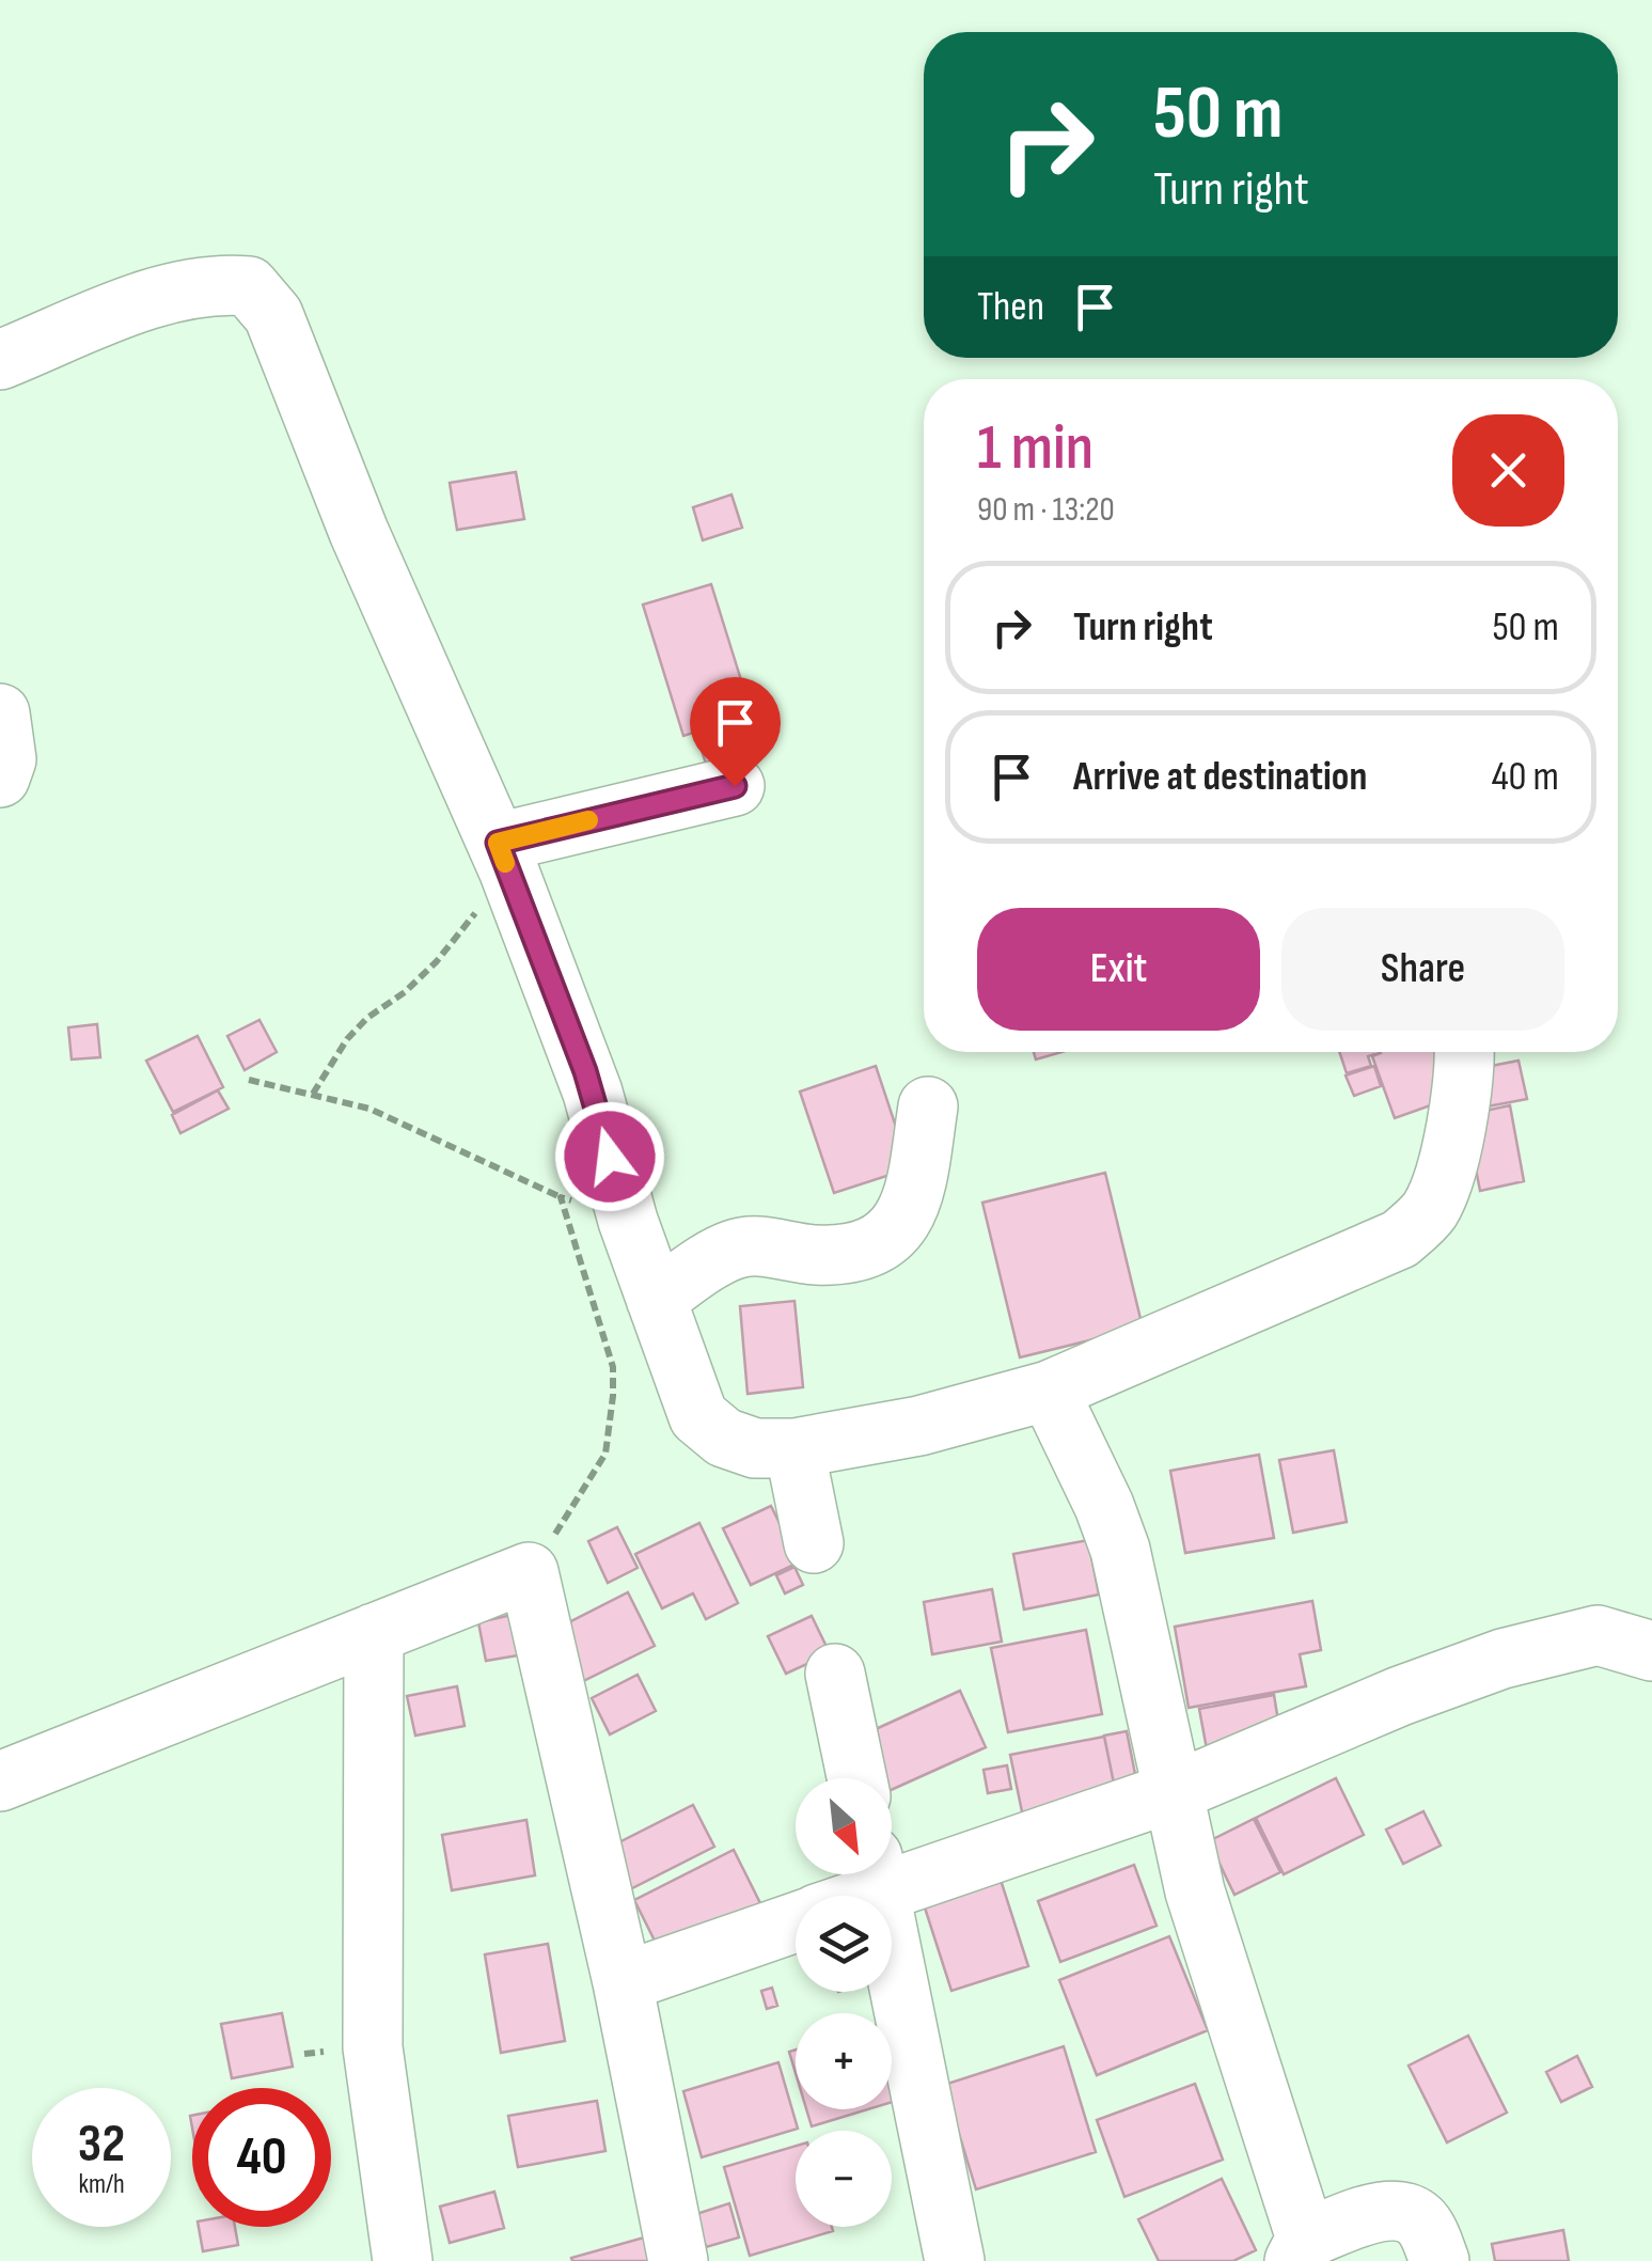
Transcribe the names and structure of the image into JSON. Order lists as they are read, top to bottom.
{
  "north": "bottom right",
  "page": {
    "turn": ["50 m", "Turn right"],
    "then": "Then",
    "heading": ["1 min", "90 m · 13:20"],
    "list": [
      {
        "name": "Turn right",
        "value": "50 m"
      },
      {
        "name": "Arrive at destination",
        "value": "40 m"
      }
    ],
    "buttons": ["Exit", "Share"],
    "map_buttons": ["+", "−"],
    "speed": "32 km/h",
    "limit": "40"
  }
}
